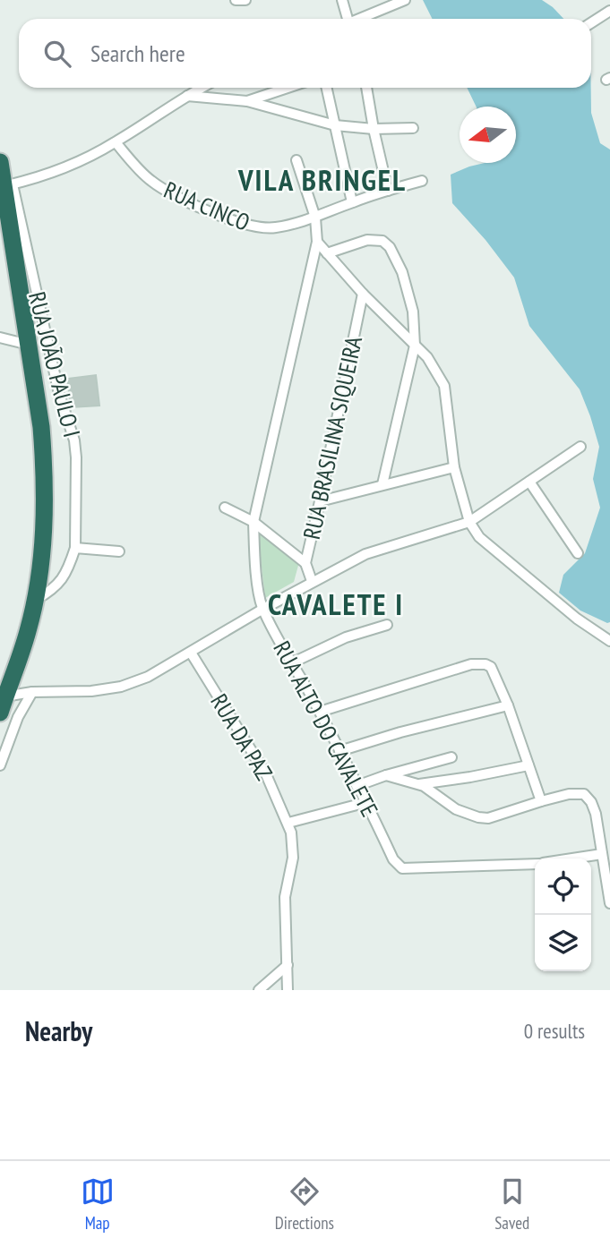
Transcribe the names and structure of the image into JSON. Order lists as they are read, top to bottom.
{
  "streets": {
    "street": [
      "RUA CINCO",
      "RUA JOÃO PAULO I",
      "RUA BRASILINA SIQUEIRA",
      "RUA ALTO DO CAVALETE",
      "RUA DA PAZ"
    ]
  },
  "crossings": [
    ["RUA CINCO", "RUA ALTO DO CAVALETE"]
  ],
  "districts": ["VILA BRINGEL", "CAVALETE I"],
  "north": "left",
  "page": {
    "search": "Search here",
    "heading": ["Nearby", "0 results"],
    "nav": ["Map", "Directions", "Saved"]
  }
}
